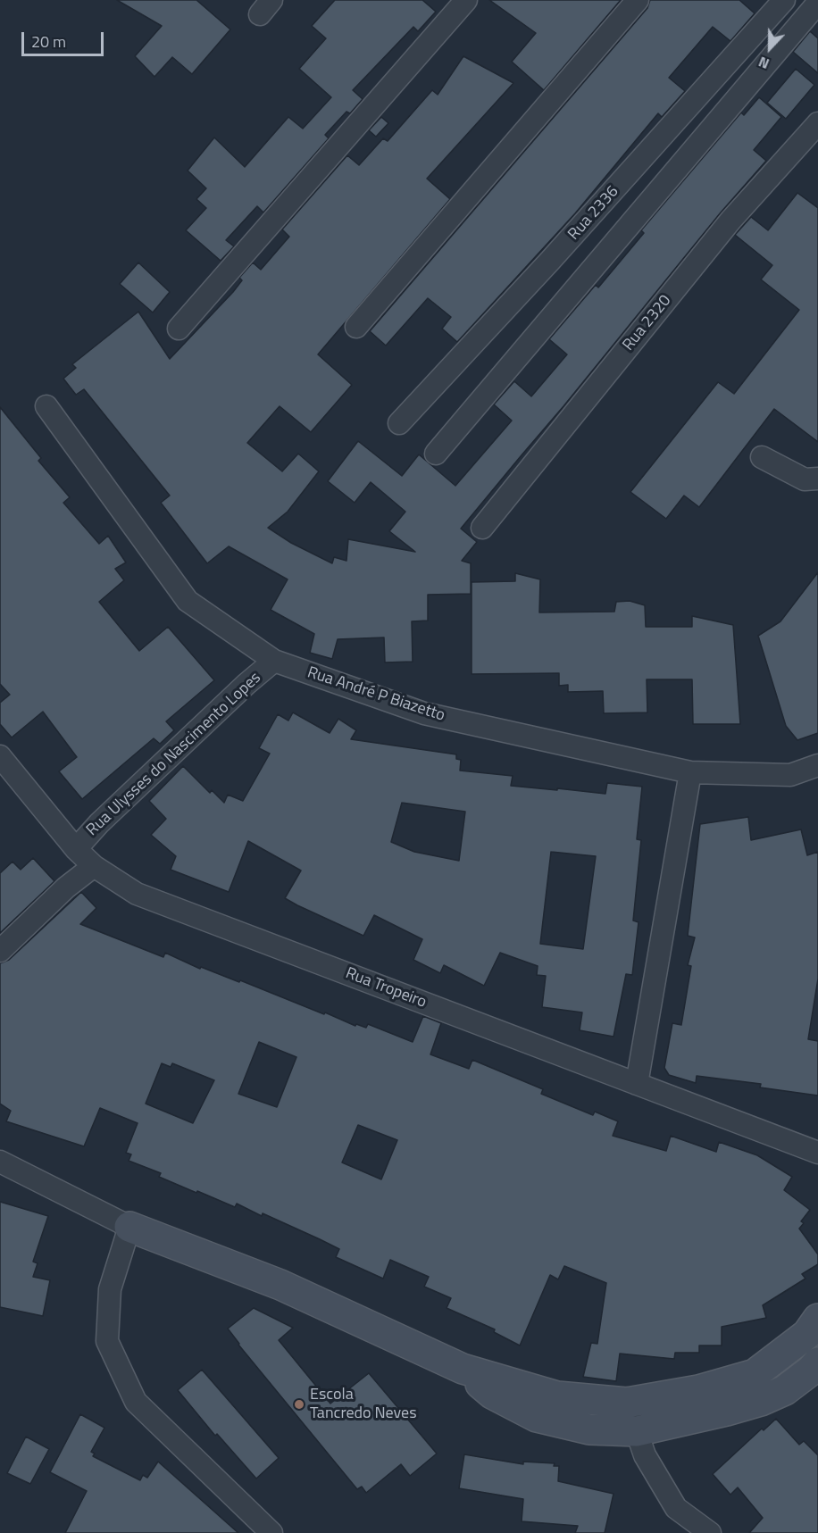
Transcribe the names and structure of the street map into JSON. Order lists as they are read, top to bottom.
{
  "streets": {
    "street": [
      "Rua 2336",
      "Rua 2320",
      "Rua André P Biazetto",
      "Rua Ulysses do Nascimento Lopes",
      "Rua Tropeiro"
    ]
  },
  "crossings": [
    ["Rua André P Biazetto", "Rua Ulysses do Nascimento Lopes"],
    ["Rua Ulysses do Nascimento Lopes", "Rua Tropeiro"]
  ],
  "places": ["Escola Tancredo Neves"],
  "scale_bar": "20 m",
  "north": "bottom"
}
